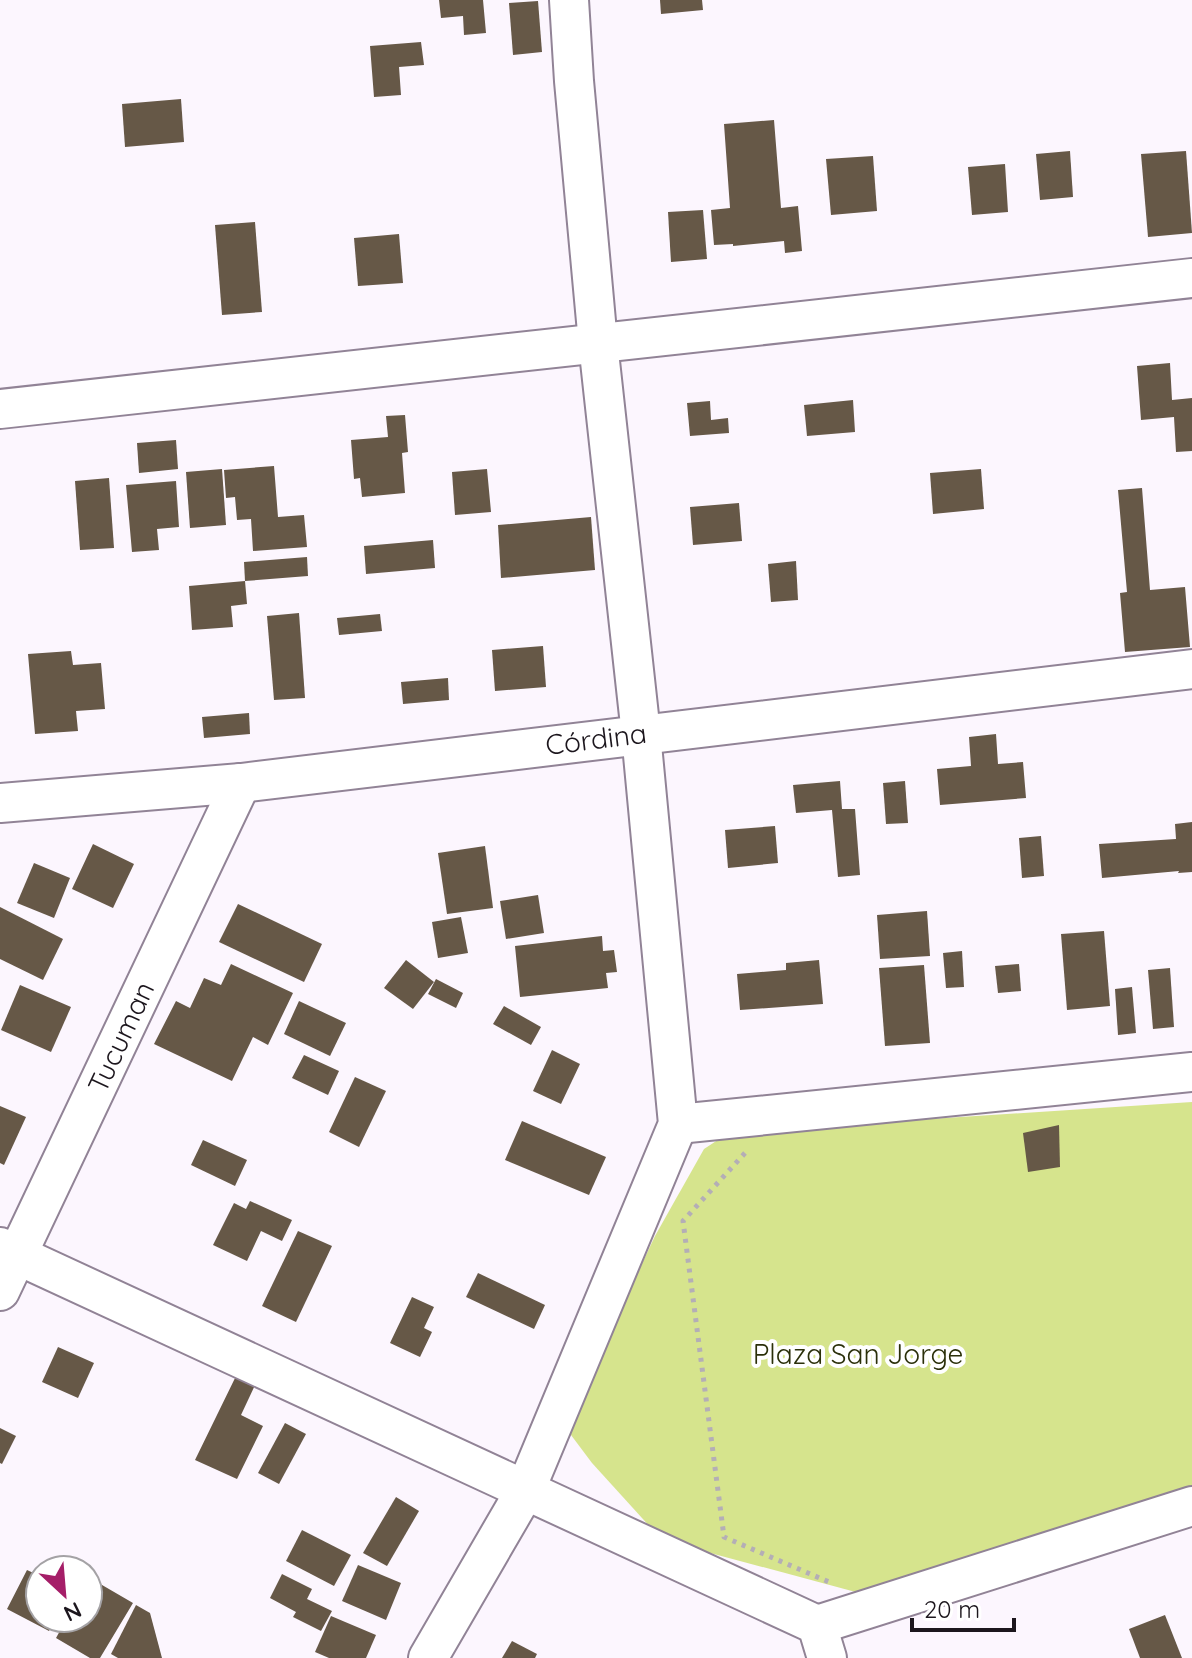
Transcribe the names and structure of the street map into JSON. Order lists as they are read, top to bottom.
{
  "streets": {
    "street": ["Córdina", "Tucuman"]
  },
  "crossings": [
    ["Córdina", "Tucuman"]
  ],
  "parks": ["Plaza San Jorge"],
  "scale_bar": "20 m",
  "north": "bottom right"
}
